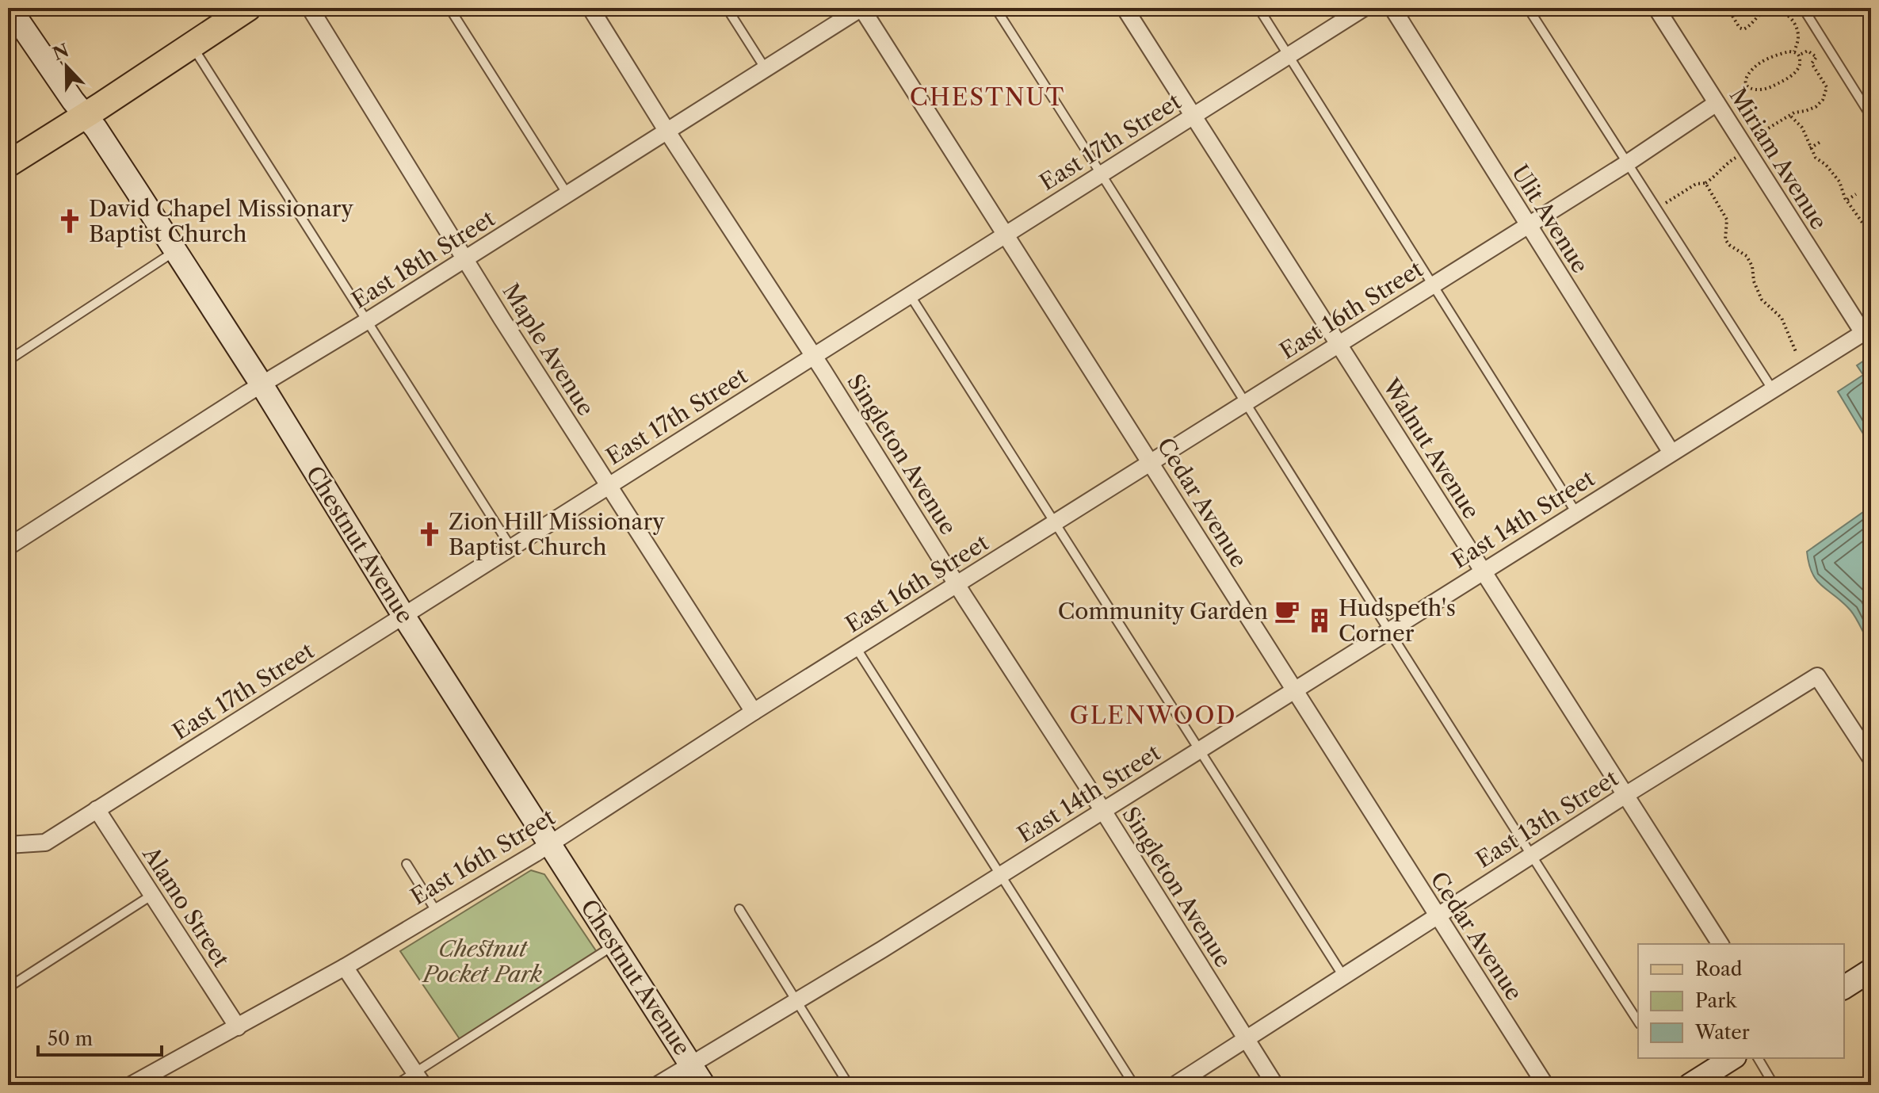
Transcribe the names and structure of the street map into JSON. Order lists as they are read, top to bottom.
{
  "streets": {
    "main road": ["Chestnut Avenue"],
    "street": [
      "East 17th Street",
      "Miriam Avenue",
      "Ulit Avenue",
      "East 18th Street",
      "East 16th Street",
      "Maple Avenue",
      "Walnut Avenue",
      "Singleton Avenue",
      "Cedar Avenue",
      "East 14th Street",
      "East 13th Street",
      "Alamo Street"
    ]
  },
  "crossings": [
    ["East 17th Street", "Maple Avenue"],
    ["East 17th Street", "Walnut Avenue"],
    ["East 17th Street", "Singleton Avenue"],
    ["East 17th Street", "Cedar Avenue"],
    ["East 17th Street", "Chestnut Avenue"],
    ["East 17th Street", "Alamo Street"],
    ["Miriam Avenue", "East 16th Street"],
    ["Miriam Avenue", "East 14th Street"],
    ["Ulit Avenue", "East 16th Street"],
    ["Ulit Avenue", "East 14th Street"],
    ["East 18th Street", "Maple Avenue"],
    ["East 18th Street", "Singleton Avenue"],
    ["East 18th Street", "Cedar Avenue"],
    ["East 18th Street", "Chestnut Avenue"],
    ["East 16th Street", "Maple Avenue"],
    ["East 16th Street", "Walnut Avenue"],
    ["East 16th Street", "Singleton Avenue"],
    ["East 16th Street", "Cedar Avenue"],
    ["East 16th Street", "Chestnut Avenue"],
    ["East 16th Street", "Alamo Street"],
    ["Walnut Avenue", "East 14th Street"],
    ["Walnut Avenue", "East 13th Street"],
    ["Singleton Avenue", "East 14th Street"],
    ["Singleton Avenue", "East 13th Street"],
    ["Cedar Avenue", "East 14th Street"],
    ["Cedar Avenue", "East 13th Street"],
    ["East 14th Street", "Chestnut Avenue"]
  ],
  "districts": ["CHESTNUT", "GLENWOOD"],
  "parks": ["Chestnut Pocket Park"],
  "places": {
    "church": ["David Chapel Missionary Baptist Church", "Zion Hill Missionary Baptist Church"],
    "cafe": ["Community Garden"],
    "building": ["Hudspeth's Corner"]
  },
  "legend": ["Road", "Park", "Water"],
  "scale_bar": "50 m",
  "north": "top"
}
